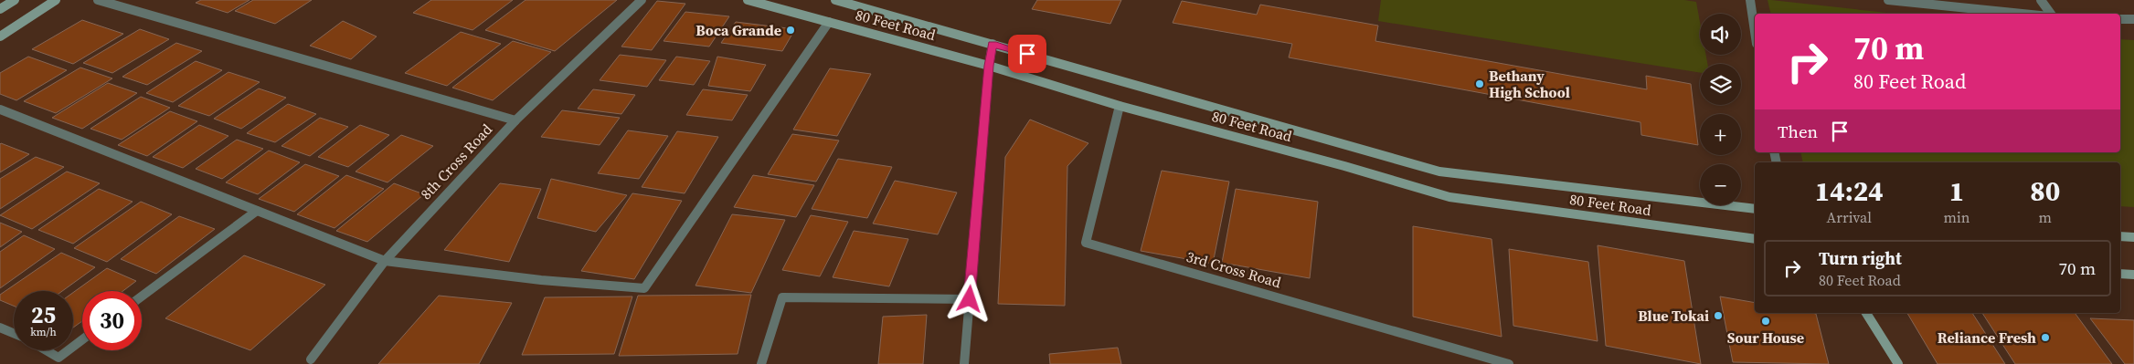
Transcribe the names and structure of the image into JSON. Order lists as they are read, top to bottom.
{
  "streets": {
    "main road": ["80 Feet Road"],
    "street": ["8th Cross Road", "3rd Cross Road"]
  },
  "crossings": [
    ["80 Feet Road", "3rd Cross Road"]
  ],
  "places": [
    "Boca Grande",
    "Bethany High School",
    "Blue Tokai",
    "Sour House",
    "Reliance Fresh"
  ],
  "page": {
    "map_buttons": ["+", "−"],
    "turn": ["70 m", "80 Feet Road"],
    "then": "Then",
    "eta": [
      "14:24",
      "Arrival",
      "1",
      "min",
      "80",
      "m"
    ],
    "list": [
      {
        "name": "Turn right",
        "note": "80 Feet Road",
        "value": "70 m"
      }
    ],
    "speed": "25 km/h",
    "limit": "30"
  }
}
